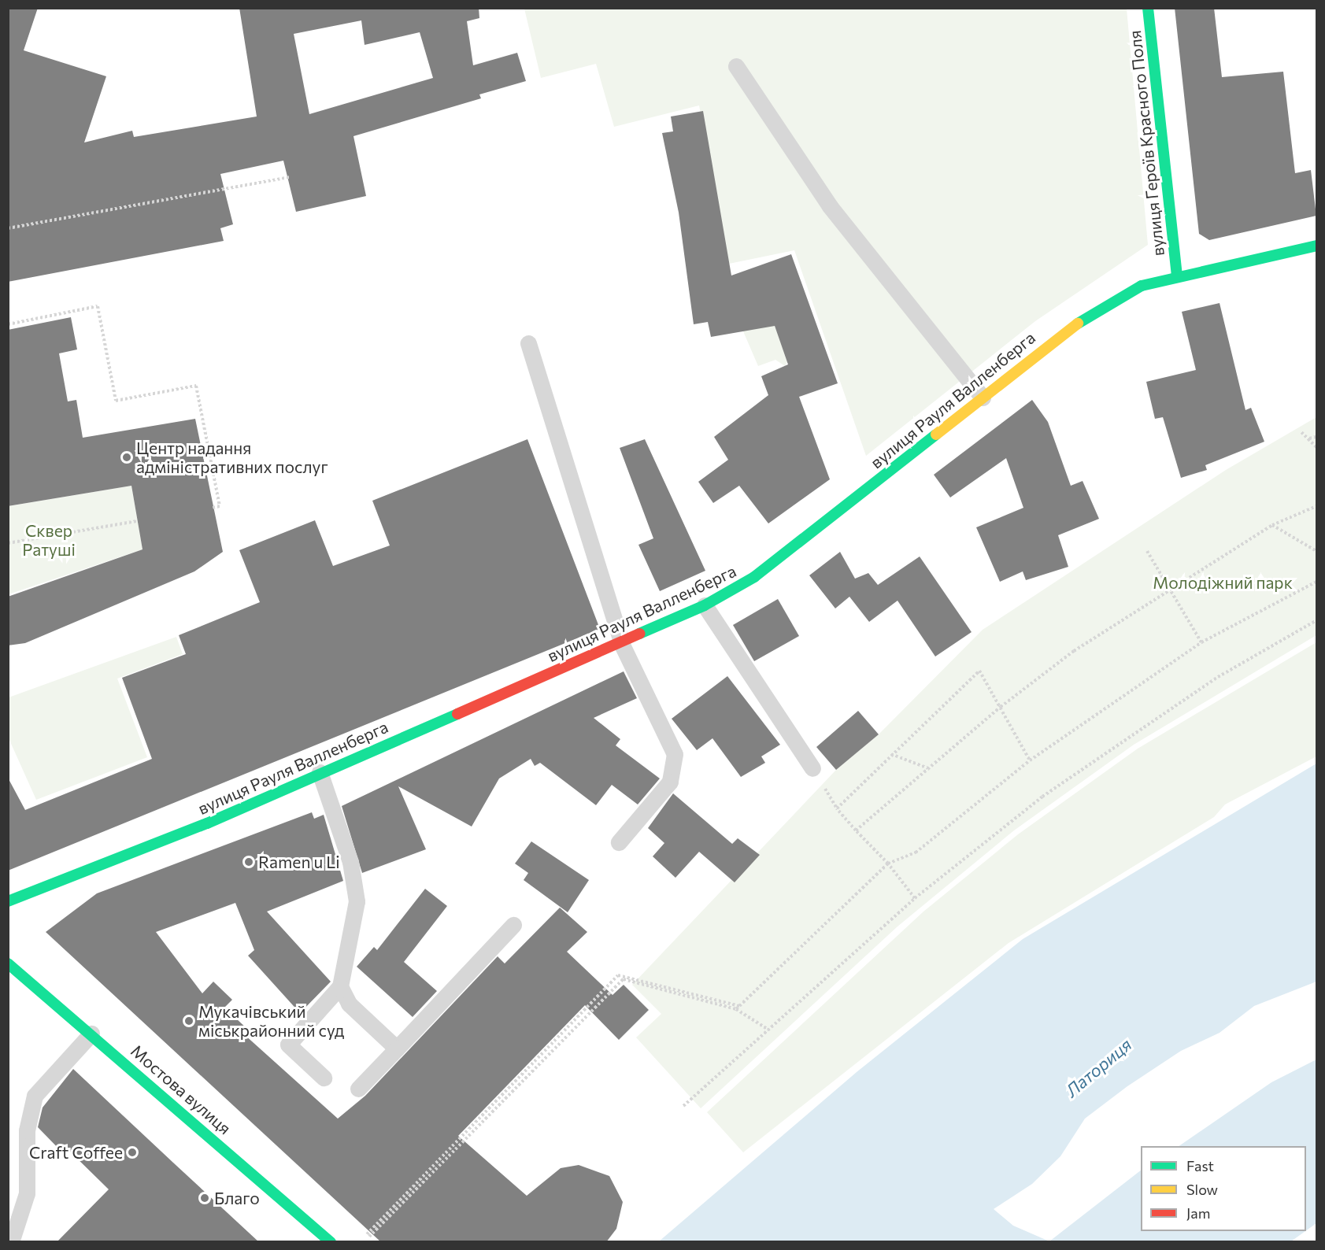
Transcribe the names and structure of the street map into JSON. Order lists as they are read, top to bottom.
{
  "streets": {
    "street": ["вулиця Героїв Красного Поля", "вулиця Рауля Валленберга", "Мостова вулиця"]
  },
  "crossings": [
    ["вулиця Героїв Красного Поля", "вулиця Рауля Валленберга"]
  ],
  "water": ["Латориця"],
  "parks": ["Сквер Ратуші", "Молодіжний парк"],
  "places": [
    "Центр надання адміністративних послуг",
    "Ramen u Li",
    "Мукачівський міськрайонний суд",
    "Craft Coffee",
    "Благо"
  ],
  "legend": ["Fast", "Slow", "Jam"]
}
